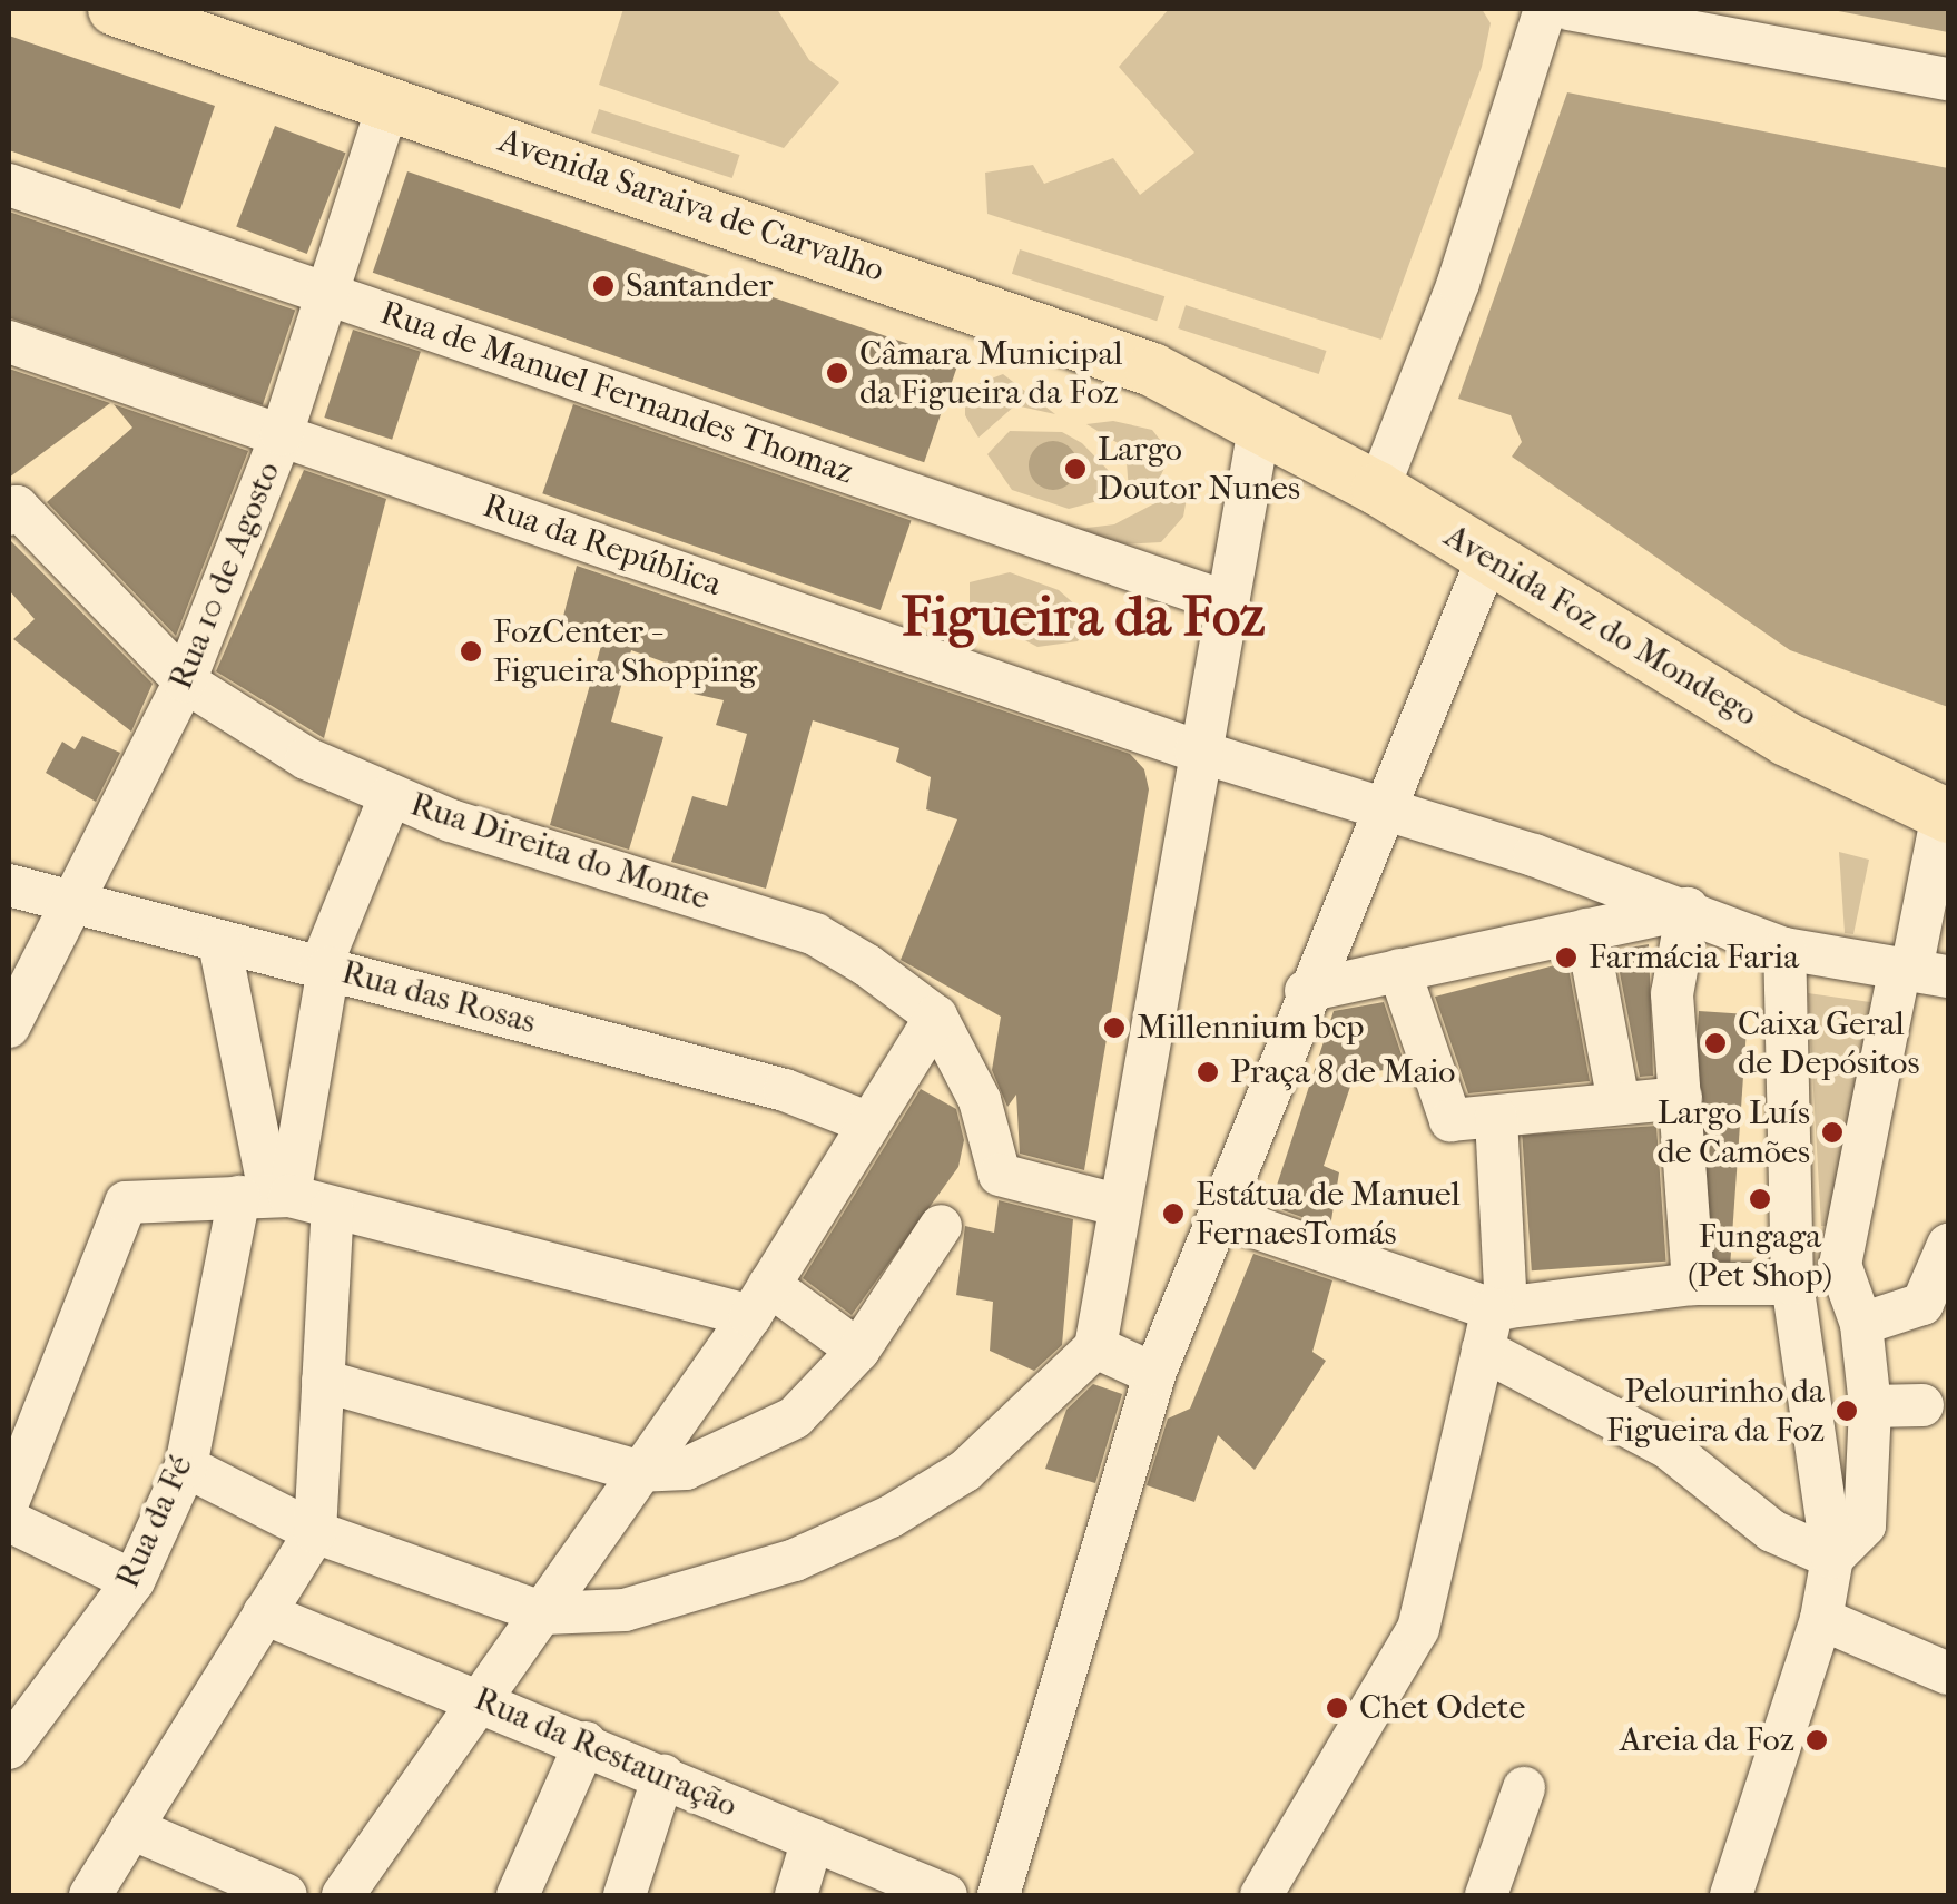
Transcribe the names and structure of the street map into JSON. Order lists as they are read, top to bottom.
{
  "streets": {
    "main road": ["Avenida Saraiva de Carvalho", "Avenida Foz do Mondego"],
    "street": [
      "Rua de Manuel Fernandes Thomaz",
      "Rua da República",
      "Rua 10 de Agosto",
      "Rua Direita do Monte",
      "Rua das Rosas",
      "Rua da Fé",
      "Rua da Restauração"
    ]
  },
  "crossings": [
    ["Avenida Saraiva de Carvalho", "Rua 10 de Agosto"],
    ["Avenida Saraiva de Carvalho", "Avenida Foz do Mondego"],
    ["Rua de Manuel Fernandes Thomaz", "Rua 10 de Agosto"],
    ["Rua da República", "Rua 10 de Agosto"],
    ["Rua 10 de Agosto", "Rua Direita do Monte"],
    ["Rua 10 de Agosto", "Rua das Rosas"],
    ["Rua Direita do Monte", "Rua da Fé"],
    ["Rua das Rosas", "Rua da Fé"]
  ],
  "districts": ["Figueira da Foz"],
  "places": [
    "Santander",
    "Câmara Municipal da Figueira da Foz",
    "Largo Doutor Nunes",
    "FozCenter - Figueira Shopping",
    "Farmácia Faria",
    "Millennium bcp",
    "Caixa Geral de Depósitos",
    "Praça 8 de Maio",
    "Largo Luís de Camões",
    "Fungaga (Pet Shop)",
    "Estátua de Manuel FernaesTomás",
    "Pelourinho da Figueira da Foz",
    "Chet Odete",
    "Areia da Foz"
  ]
}
